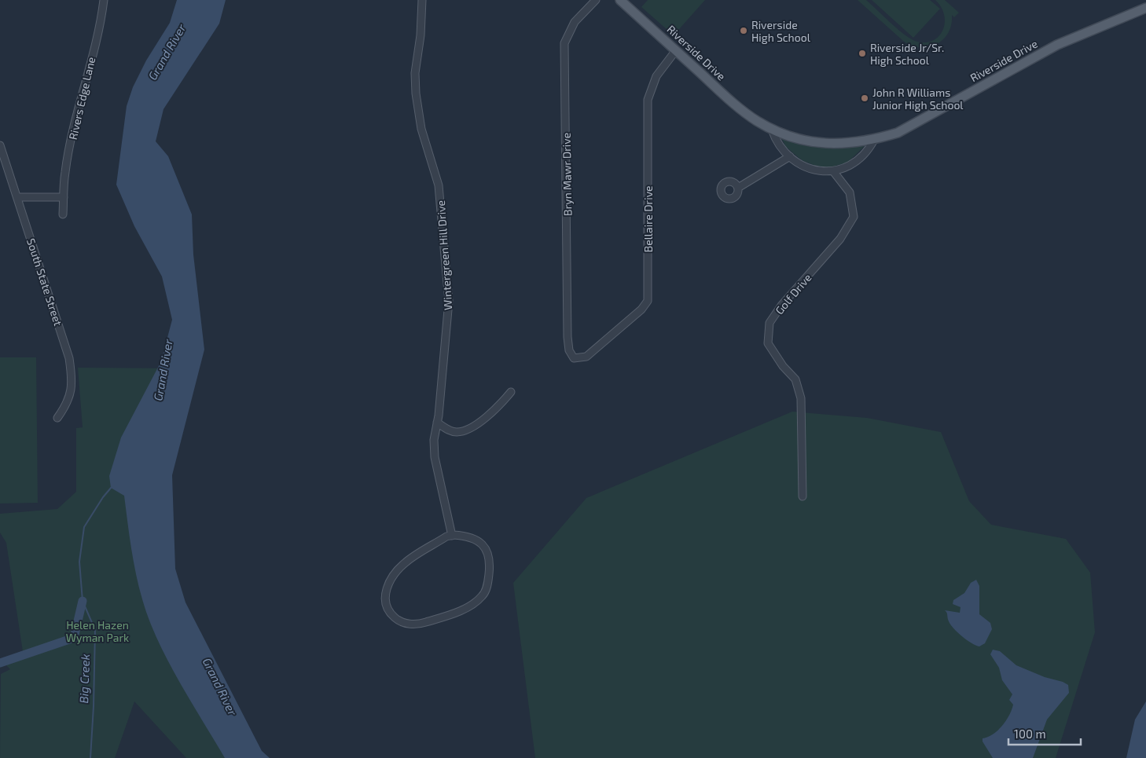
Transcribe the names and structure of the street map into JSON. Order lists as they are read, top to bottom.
{
  "streets": {
    "main road": ["Riverside Drive"],
    "street": [
      "Rivers Edge Lane",
      "Bryn Mawr Drive",
      "Bellaire Drive",
      "Wintergreen Hill Drive",
      "South State Street",
      "Golf Drive"
    ]
  },
  "crossings": [
    ["Riverside Drive", "Bellaire Drive"],
    ["Bryn Mawr Drive", "Bellaire Drive"]
  ],
  "water": ["Grand River", "Big Creek"],
  "parks": ["Helen Hazen Wyman Park"],
  "places": ["Riverside High School", "Riverside Jr/Sr. High School", "John R Williams Junior High School"],
  "scale_bar": "100 m"
}
